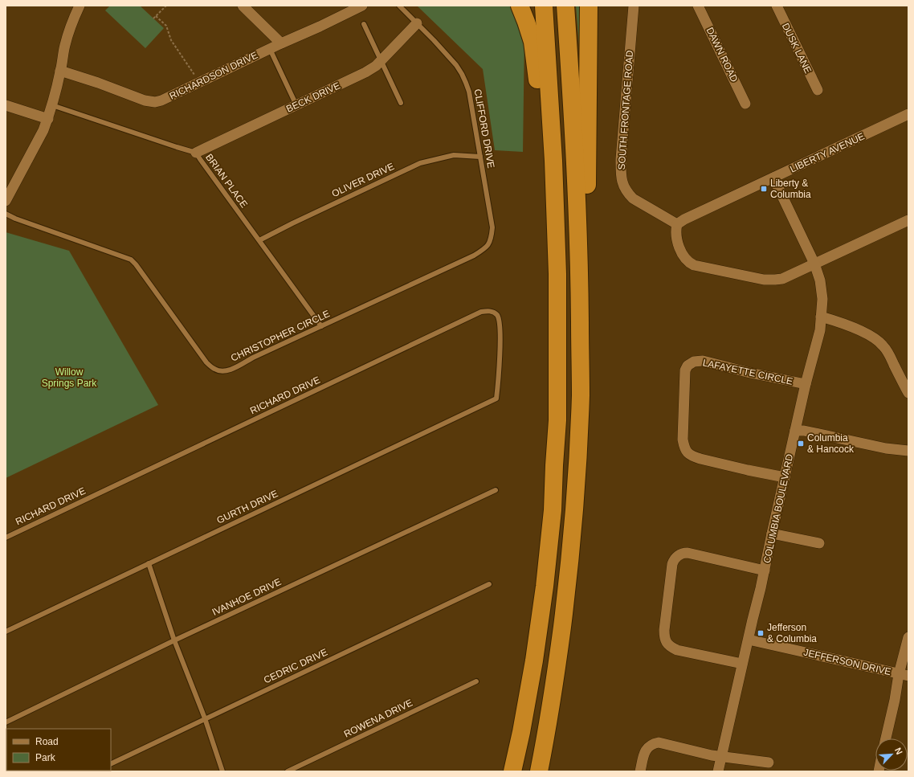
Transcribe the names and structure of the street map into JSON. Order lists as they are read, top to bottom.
{
  "streets": {
    "street": [
      "DUSK LANE",
      "DAWN ROAD",
      "RICHARDSON DRIVE",
      "BECK DRIVE",
      "SOUTH FRONTAGE ROAD",
      "LIBERTY AVENUE",
      "LAFAYETTE CIRCLE",
      "COLUMBIA BOULEVARD",
      "JEFFERSON DRIVE"
    ],
    "lane": [
      "CLIFFORD DRIVE",
      "OLIVER DRIVE",
      "BRIAN PLACE",
      "CHRISTOPHER CIRCLE",
      "RICHARD DRIVE",
      "GURTH DRIVE",
      "IVANHOE DRIVE",
      "CEDRIC DRIVE",
      "ROWENA DRIVE"
    ]
  },
  "crossings": [
    ["BECK DRIVE", "CLIFFORD DRIVE"],
    ["BECK DRIVE", "BRIAN PLACE"],
    ["SOUTH FRONTAGE ROAD", "LIBERTY AVENUE"],
    ["CLIFFORD DRIVE", "OLIVER DRIVE"],
    ["CLIFFORD DRIVE", "CHRISTOPHER CIRCLE"],
    ["LIBERTY AVENUE", "COLUMBIA BOULEVARD"],
    ["OLIVER DRIVE", "BRIAN PLACE"],
    ["BRIAN PLACE", "CHRISTOPHER CIRCLE"],
    ["LAFAYETTE CIRCLE", "COLUMBIA BOULEVARD"],
    ["RICHARD DRIVE", "GURTH DRIVE"],
    ["COLUMBIA BOULEVARD", "JEFFERSON DRIVE"]
  ],
  "parks": ["Willow Springs Park"],
  "places": {
    "transit": ["Liberty & Columbia", "Columbia & Hancock", "Jefferson & Columbia"]
  },
  "legend": ["Road", "Park"],
  "north": "top right"
}
